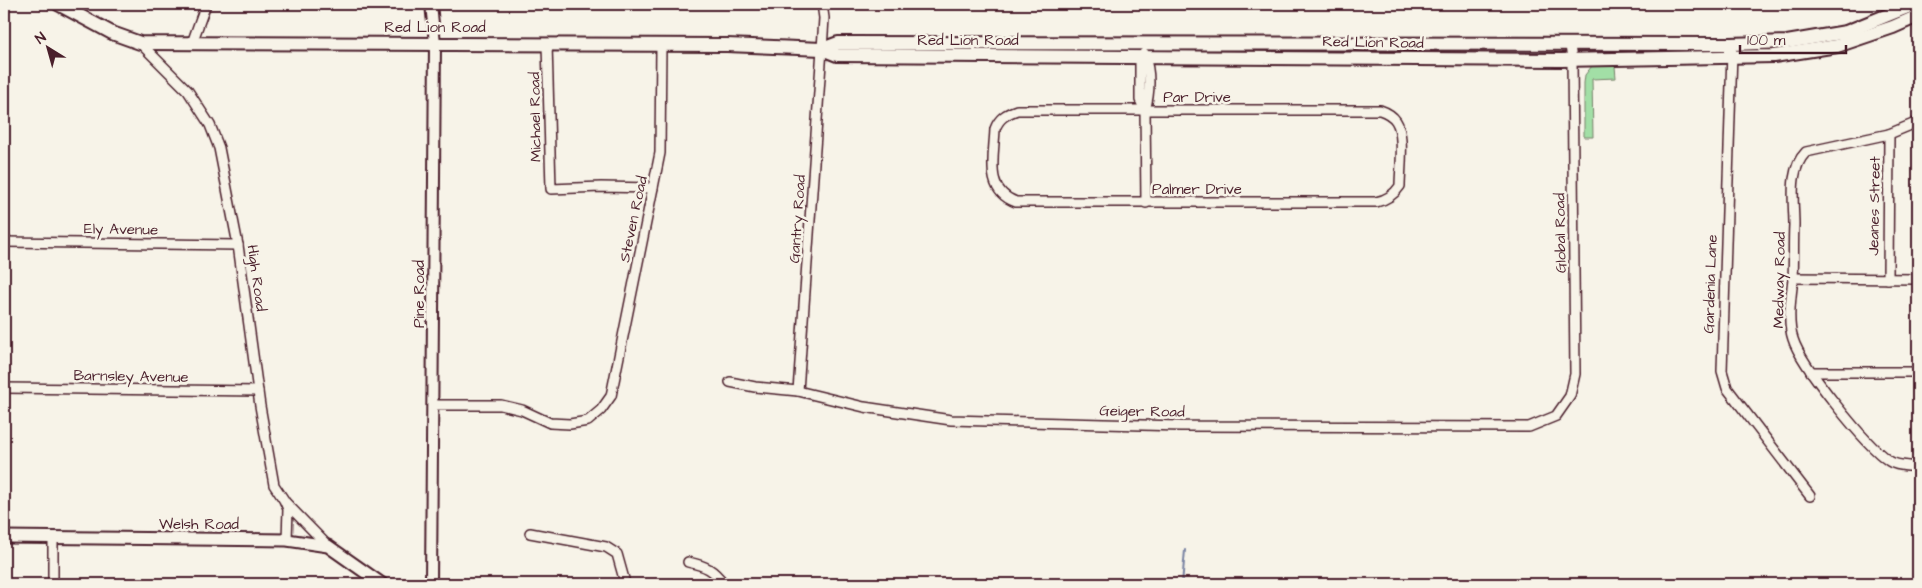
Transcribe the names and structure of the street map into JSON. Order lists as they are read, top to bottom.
{
  "streets": {
    "main road": ["Red Lion Road", "Welsh Road"],
    "street": [
      "Par Drive",
      "Michael Road",
      "Palmer Drive",
      "Jeanes Street",
      "Steven Road",
      "Gantry Road",
      "Ely Avenue",
      "Global Road",
      "High Road",
      "Medway Road",
      "Gardenia Lane",
      "Pine Road",
      "Barnsley Avenue",
      "Geiger Road"
    ]
  },
  "crossings": [
    ["Red Lion Road", "Michael Road"],
    ["Red Lion Road", "Steven Road"],
    ["Red Lion Road", "Gantry Road"],
    ["Red Lion Road", "Global Road"],
    ["Red Lion Road", "High Road"],
    ["Red Lion Road", "Gardenia Lane"],
    ["Red Lion Road", "Pine Road"],
    ["Par Drive", "Palmer Drive"],
    ["Michael Road", "Steven Road"],
    ["Jeanes Street", "Medway Road"],
    ["Steven Road", "Pine Road"],
    ["Gantry Road", "Geiger Road"],
    ["Ely Avenue", "High Road"],
    ["Global Road", "Geiger Road"],
    ["High Road", "Barnsley Avenue"],
    ["High Road", "Welsh Road"]
  ],
  "scale_bar": "100 m",
  "north": "top left"
}
